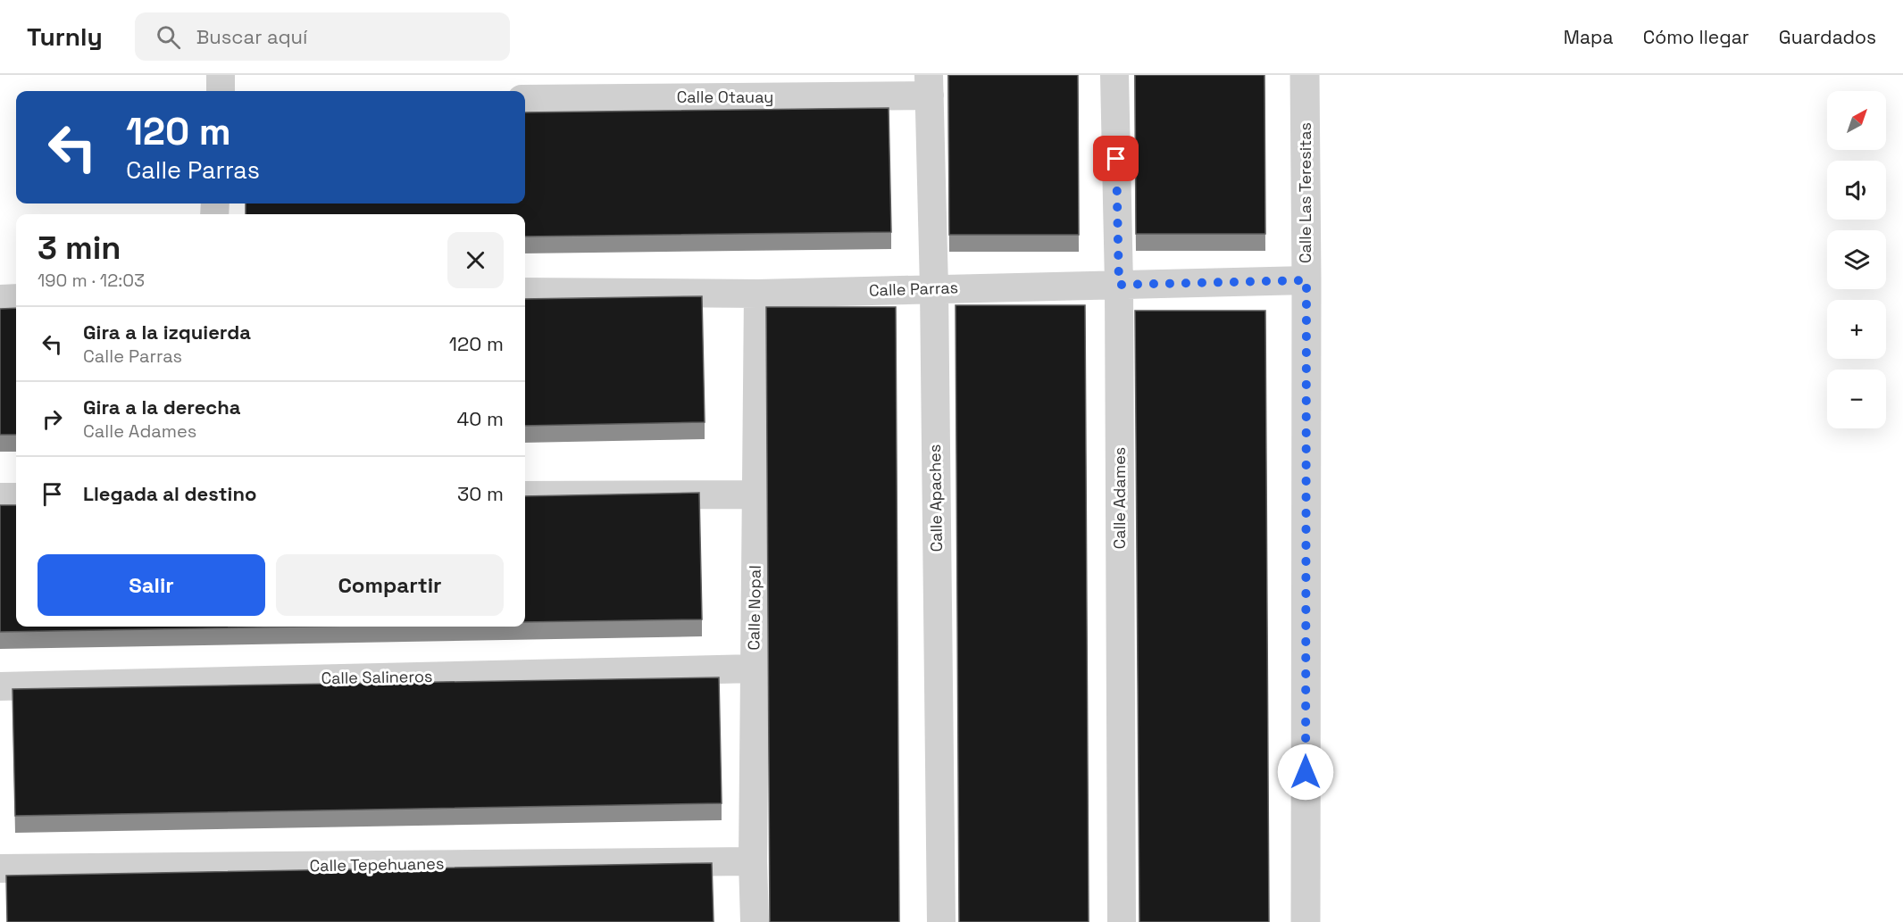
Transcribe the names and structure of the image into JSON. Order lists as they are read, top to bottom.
{
  "streets": {
    "street": [
      "Calle Otauay",
      "Calle Las Teresitas",
      "Calle Parras",
      "Calle Apaches",
      "Calle Adames",
      "Calle Nopal",
      "Calle Salineros",
      "Calle Tepehuanes"
    ]
  },
  "crossings": [
    ["Calle Otauay", "Calle Apaches"],
    ["Calle Las Teresitas", "Calle Parras"],
    ["Calle Parras", "Calle Apaches"],
    ["Calle Parras", "Calle Adames"],
    ["Calle Parras", "Calle Nopal"],
    ["Calle Nopal", "Calle Salineros"],
    ["Calle Nopal", "Calle Tepehuanes"]
  ],
  "north": "top right",
  "page": {
    "header": "Turnly",
    "search": "Buscar aquí",
    "nav": ["Mapa", "Cómo llegar", "Guardados"],
    "map_buttons": ["+", "−"],
    "turn": ["120 m", "Calle Parras"],
    "heading": ["3 min", "190 m · 12:03"],
    "list": [
      {
        "name": "Gira a la izquierda",
        "note": "Calle Parras",
        "value": "120 m"
      },
      {
        "name": "Gira a la derecha",
        "note": "Calle Adames",
        "value": "40 m"
      },
      {
        "name": "Llegada al destino",
        "value": "30 m"
      }
    ],
    "buttons": ["Salir", "Compartir"]
  }
}
